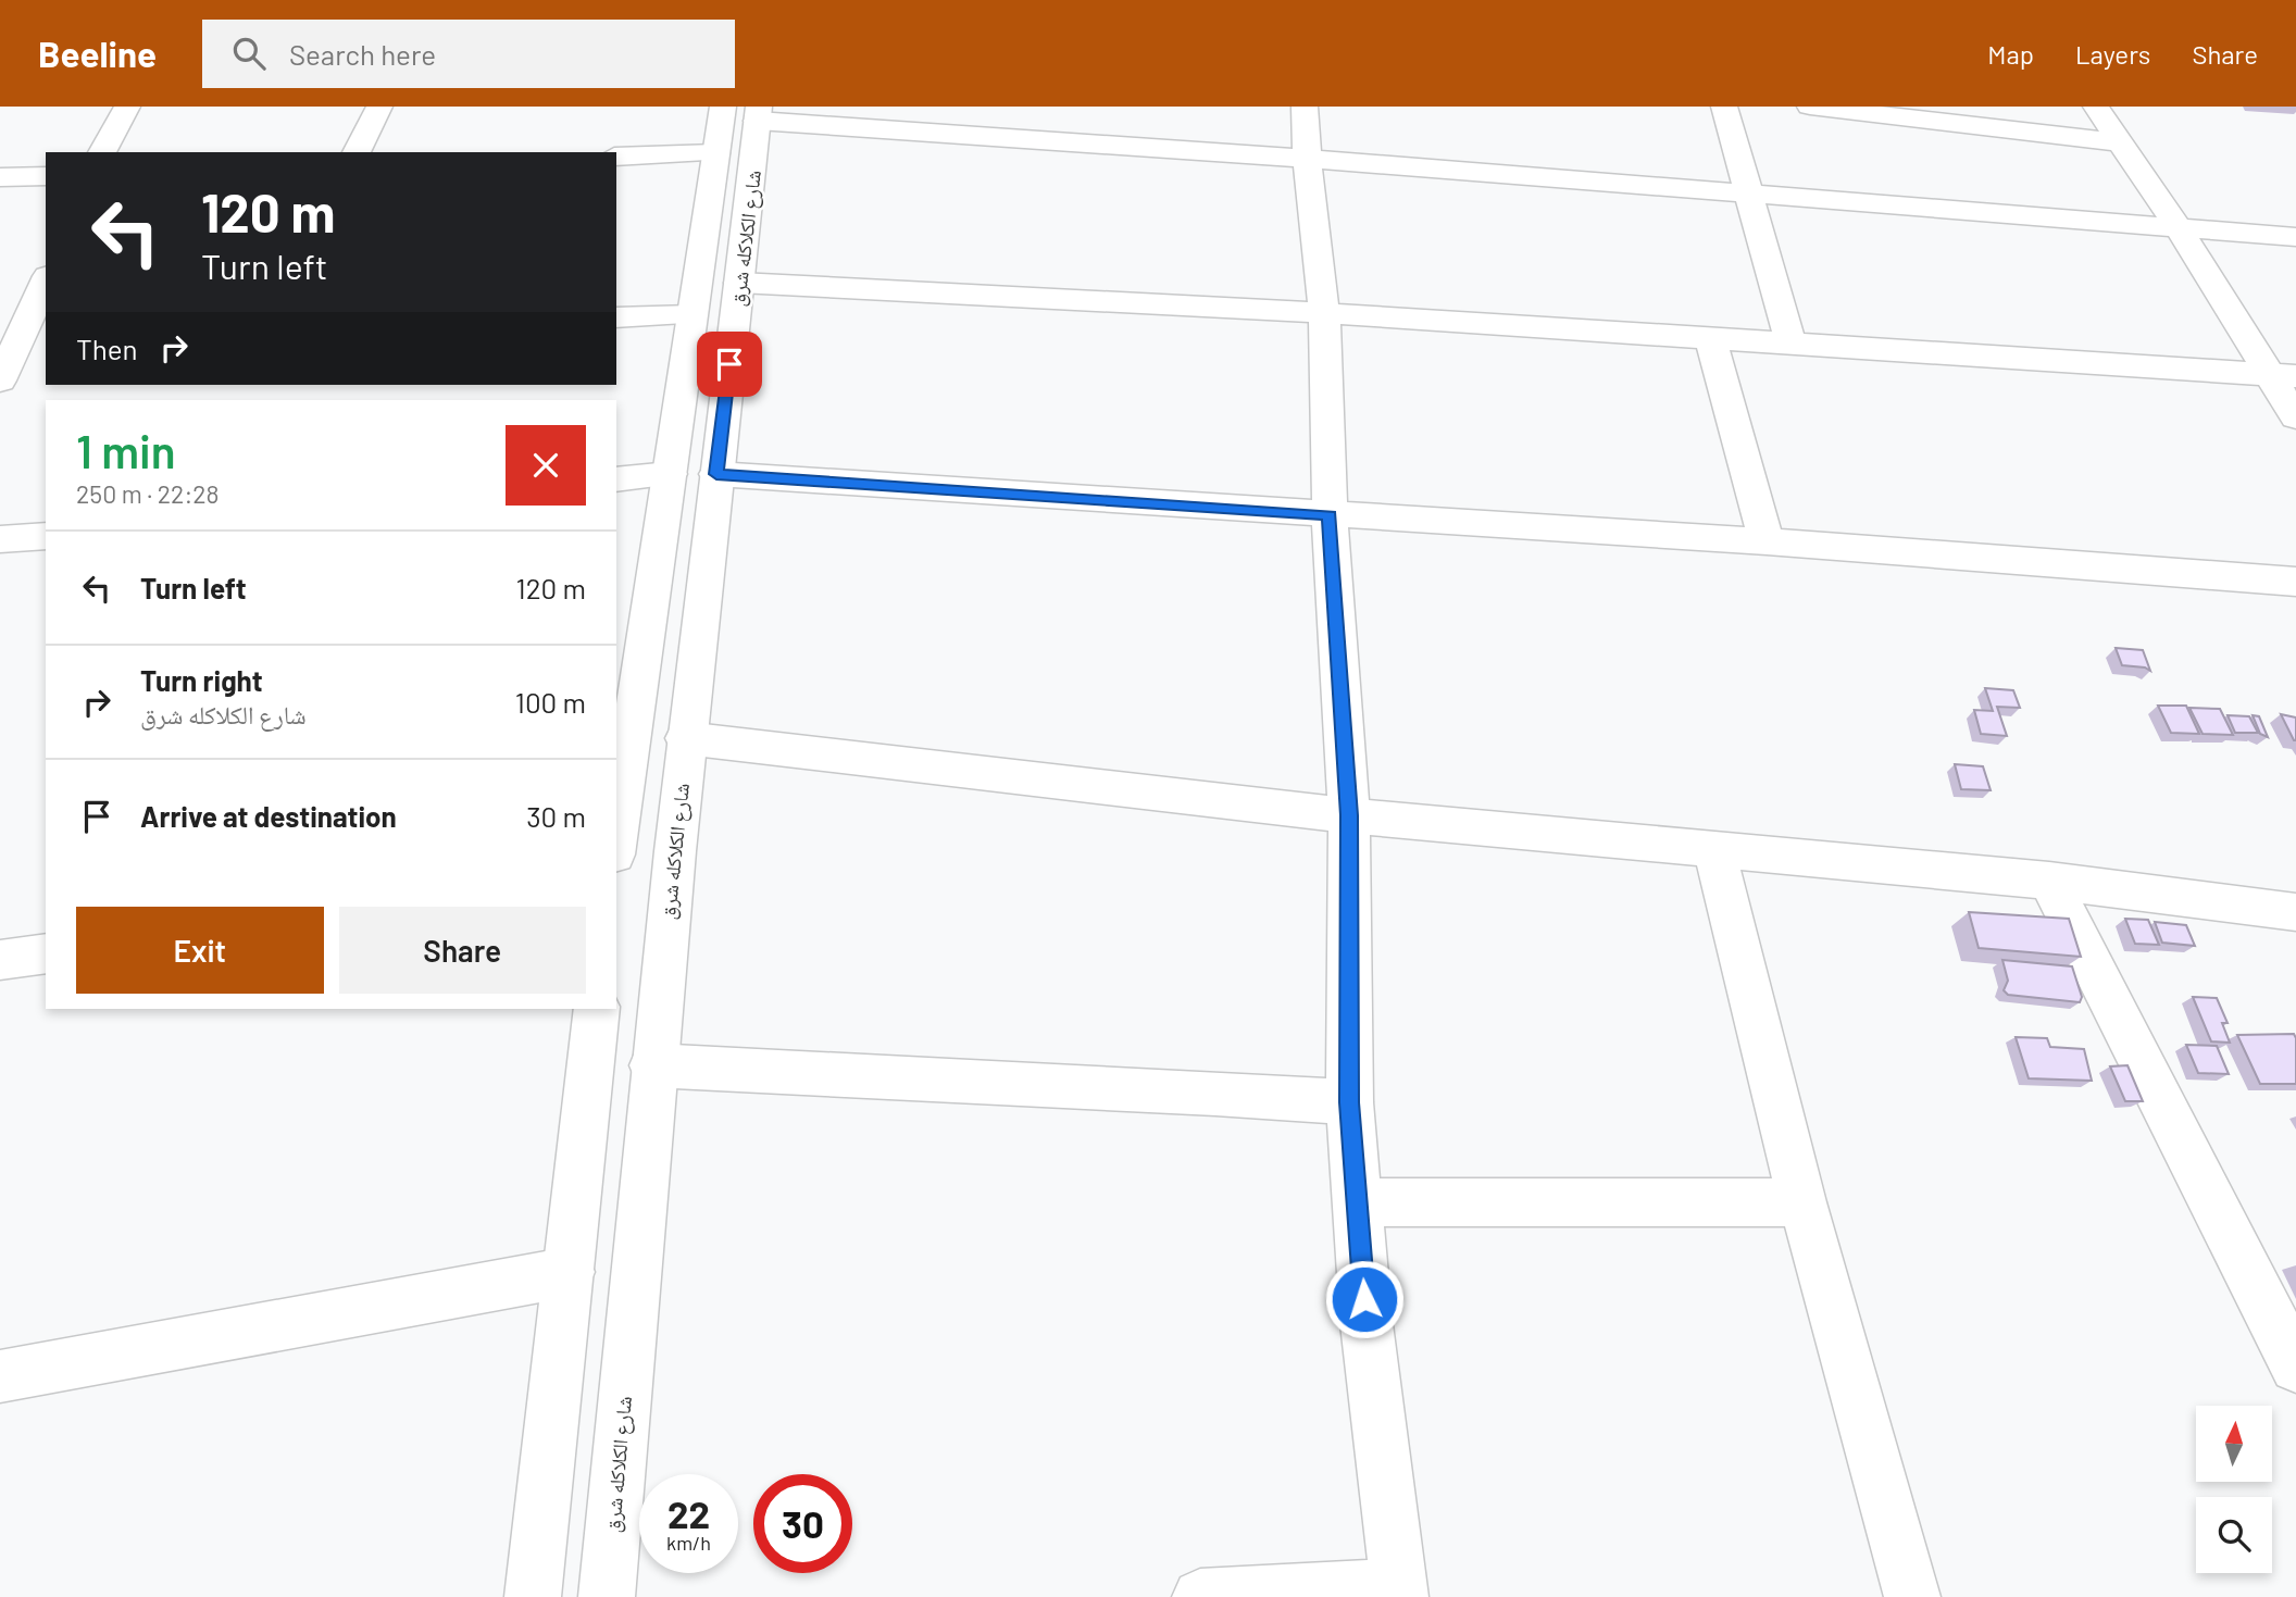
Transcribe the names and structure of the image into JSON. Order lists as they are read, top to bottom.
{
  "streets": {
    "street": ["شارع الكلاكله شرق"]
  },
  "north": "top",
  "page": {
    "header": "Beeline",
    "search": "Search here",
    "nav": ["Map", "Layers", "Share"],
    "turn": ["120 m", "Turn left"],
    "then": "Then",
    "heading": ["1 min", "250 m · 22:28"],
    "list": [
      {
        "name": "Turn left",
        "value": "120 m"
      },
      {
        "name": "Turn right",
        "note": "شارع الكلاكله شرق",
        "value": "100 m"
      },
      {
        "name": "Arrive at destination",
        "value": "30 m"
      }
    ],
    "buttons": ["Exit", "Share"],
    "speed": "22 km/h",
    "limit": "30"
  }
}
